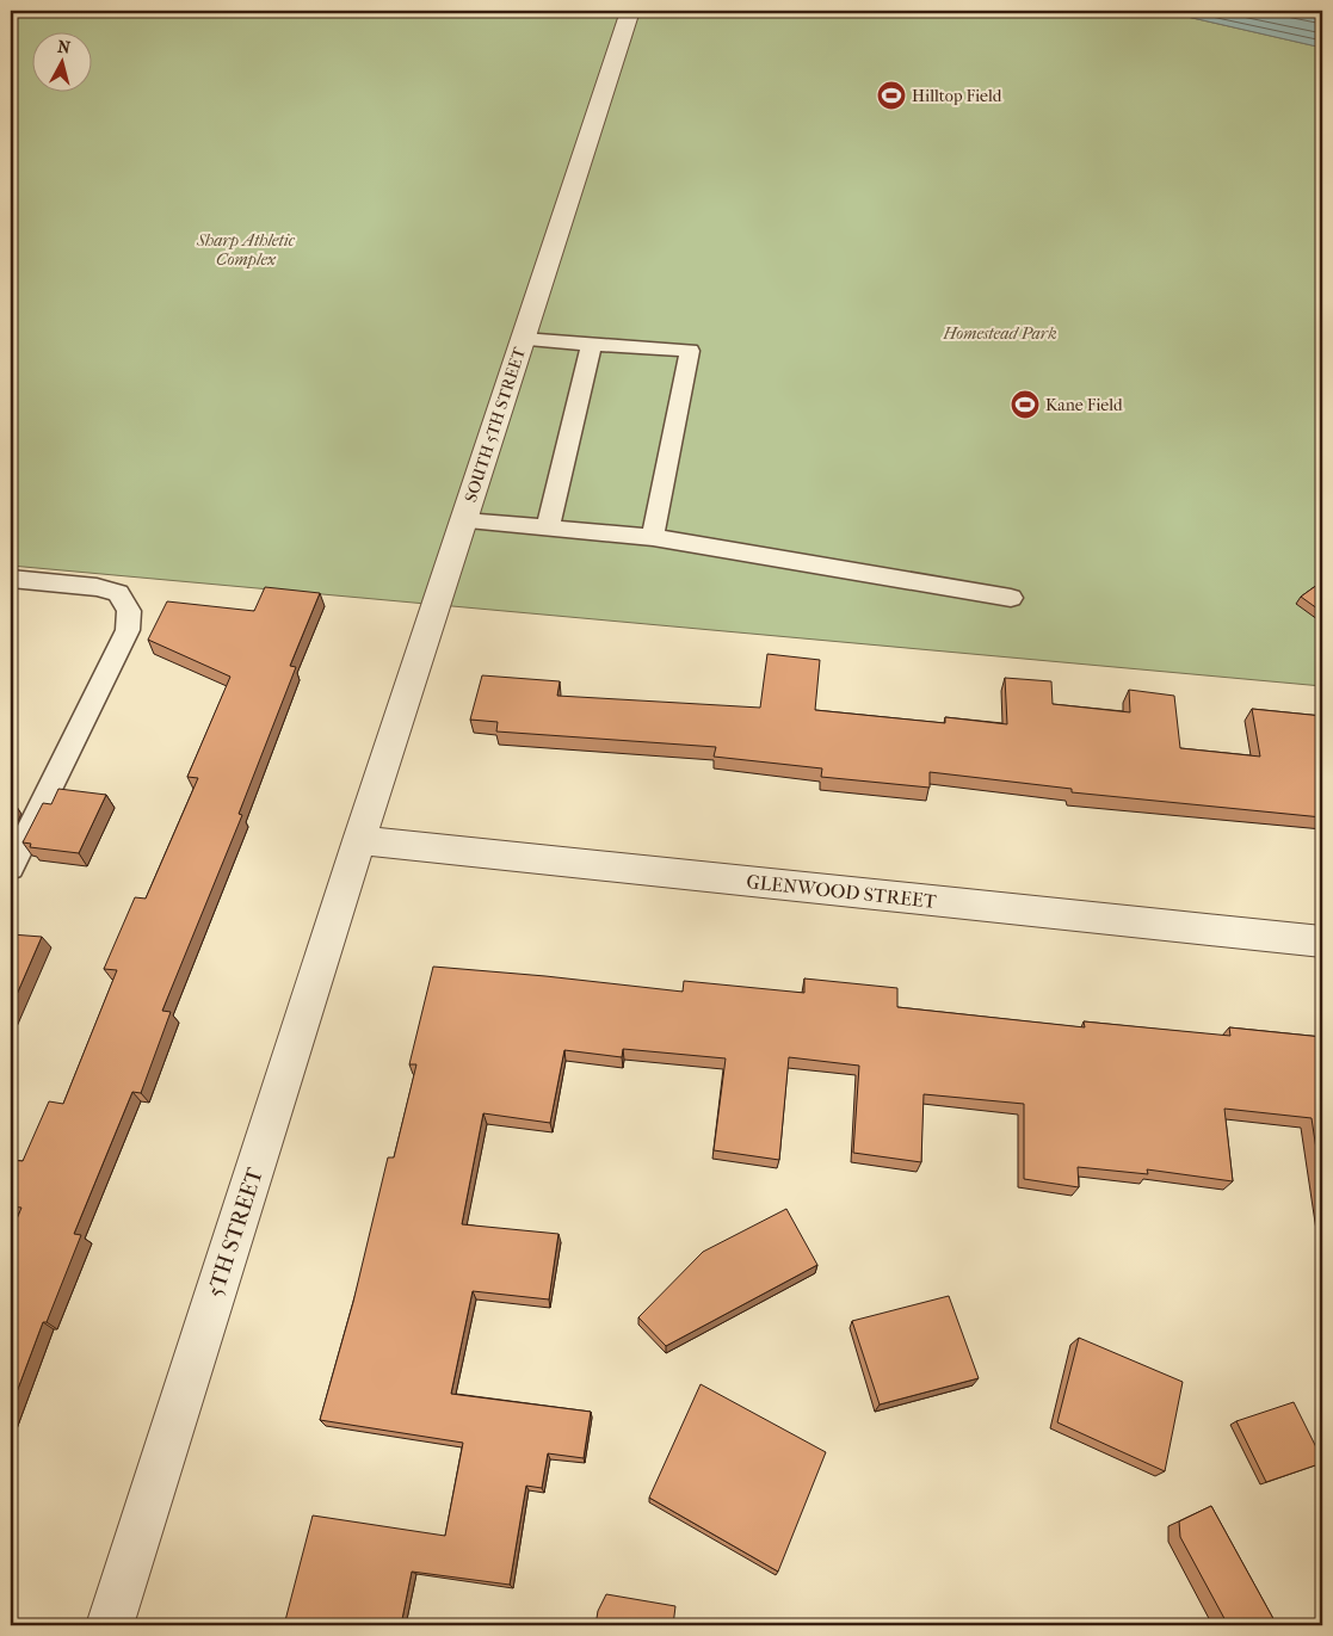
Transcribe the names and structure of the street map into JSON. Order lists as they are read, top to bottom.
{
  "streets": {
    "street": ["SOUTH 5TH STREET", "GLENWOOD STREET", "5TH STREET"]
  },
  "crossings": [
    ["SOUTH 5TH STREET", "GLENWOOD STREET"],
    ["SOUTH 5TH STREET", "5TH STREET"],
    ["GLENWOOD STREET", "5TH STREET"]
  ],
  "parks": ["Sharp Athletic Complex", "Homestead Park"],
  "places": {
    "sports": ["Hilltop Field", "Kane Field"]
  },
  "north": "top"
}
